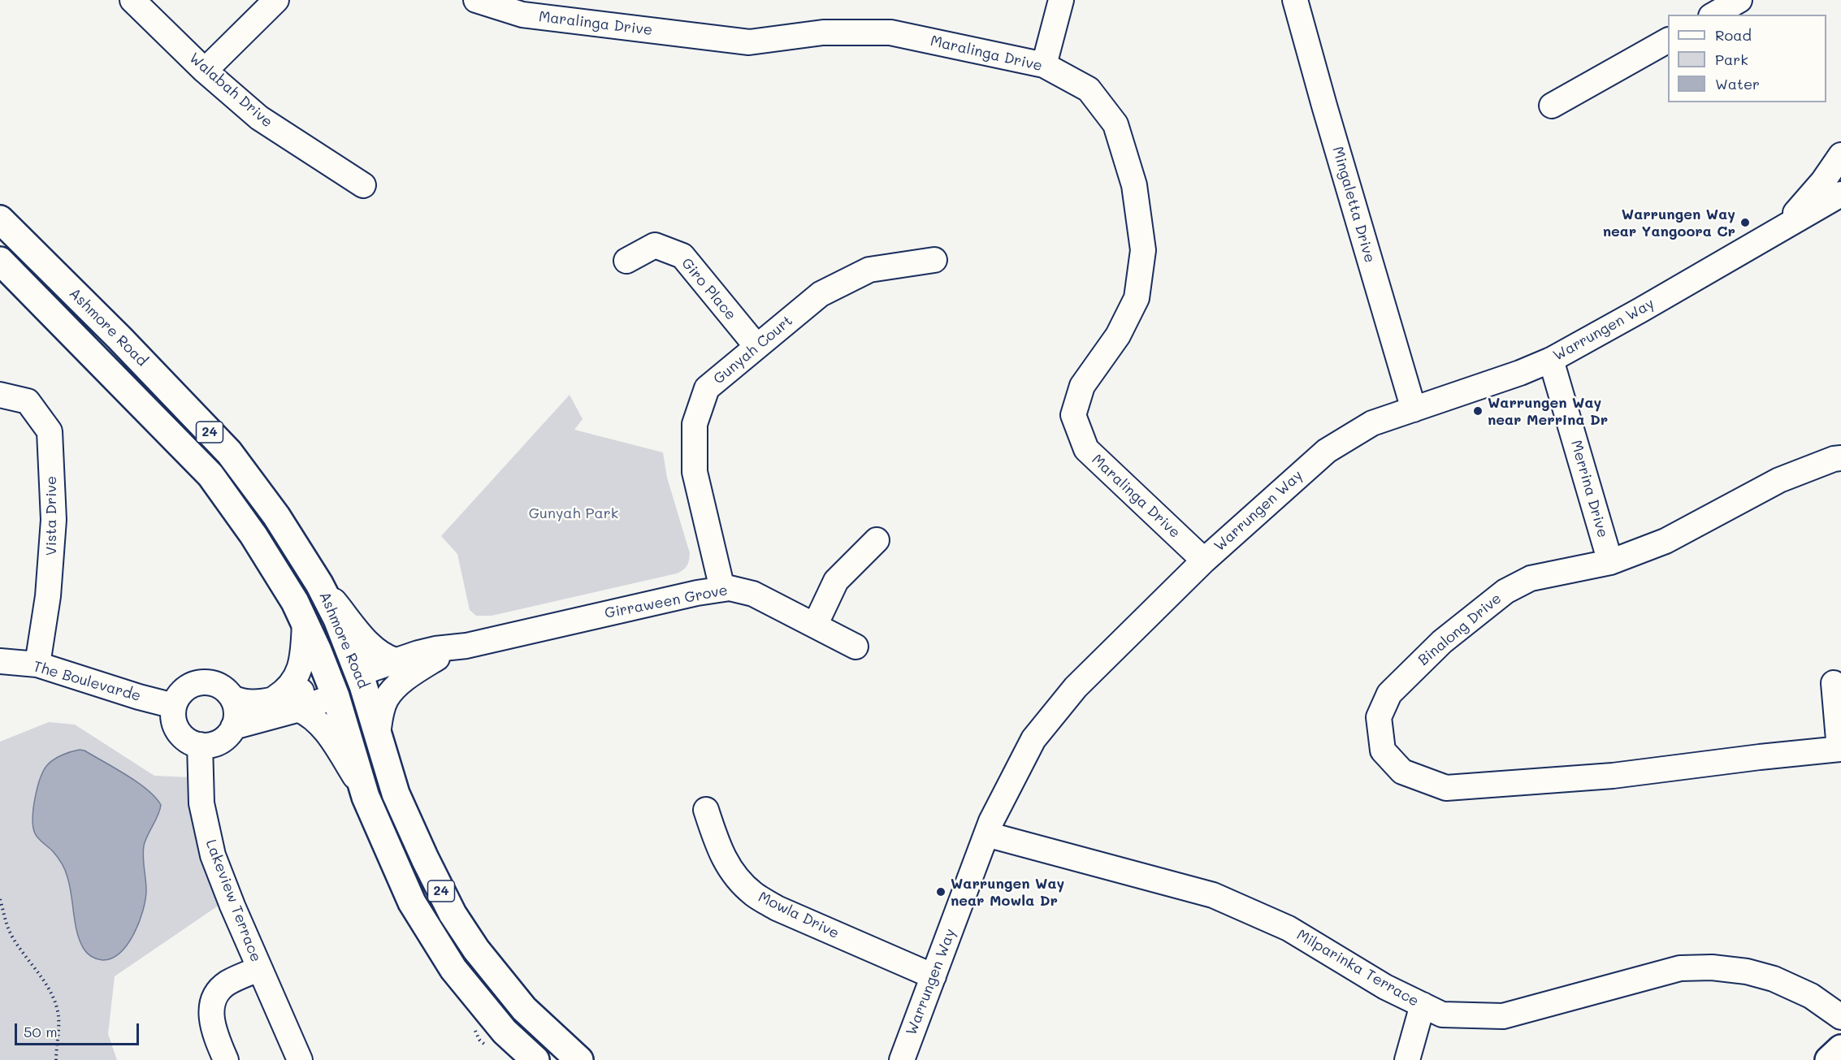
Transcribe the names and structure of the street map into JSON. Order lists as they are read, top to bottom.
{
  "streets": {
    "main road": ["Ashmore Road", "24"],
    "street": [
      "Maralinga Drive",
      "Walabah Drive",
      "Mingaletta Drive",
      "Giro Place",
      "Warrungen Way",
      "Gunyah Court",
      "Merrina Drive",
      "Vista Drive",
      "Girraween Grove",
      "Binalong Drive",
      "The Boulevarde",
      "Lakeview Terrace",
      "Mowla Drive",
      "Milparinka Terrace"
    ]
  },
  "crossings": [
    ["Maralinga Drive", "Warrungen Way"],
    ["Mingaletta Drive", "Warrungen Way"],
    ["Giro Place", "Gunyah Court"],
    ["Ashmore Road", "Girraween Grove"],
    ["Warrungen Way", "Merrina Drive"],
    ["Warrungen Way", "Mowla Drive"],
    ["Warrungen Way", "Milparinka Terrace"],
    ["Gunyah Court", "Girraween Grove"],
    ["Merrina Drive", "Binalong Drive"],
    ["Vista Drive", "The Boulevarde"],
    ["The Boulevarde", "Lakeview Terrace"]
  ],
  "parks": ["Gunyah Park"],
  "places": ["Warrungen Way near Yangoora Cr", "Warrungen Way near Merrina Dr", "Warrungen Way near Mowla Dr"],
  "legend": ["Road", "Park", "Water"],
  "scale_bar": "50 m"
}
